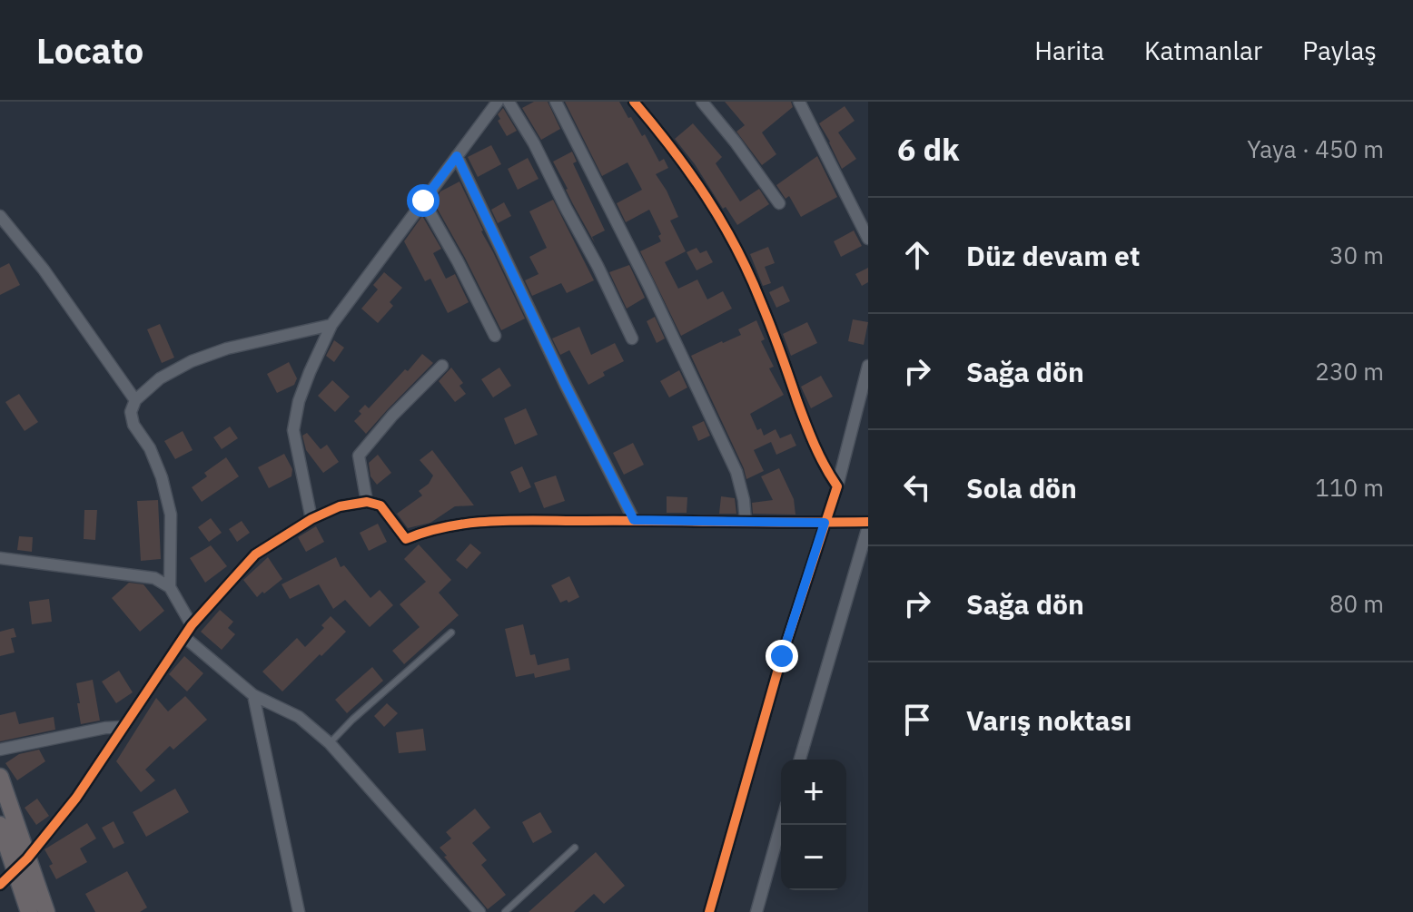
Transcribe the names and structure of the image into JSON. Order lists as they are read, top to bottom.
{
  "page": {
    "header": "Locato",
    "nav": ["Harita", "Katmanlar", "Paylaş"],
    "heading": ["6 dk", "Yaya · 450 m"],
    "list": [
      ["Düz devam et", "30 m"],
      ["Sağa dön", "230 m"],
      ["Sola dön", "110 m"],
      ["Sağa dön", "80 m"],
      "Varış noktası"
    ],
    "map_buttons": ["+", "−"]
  }
}
